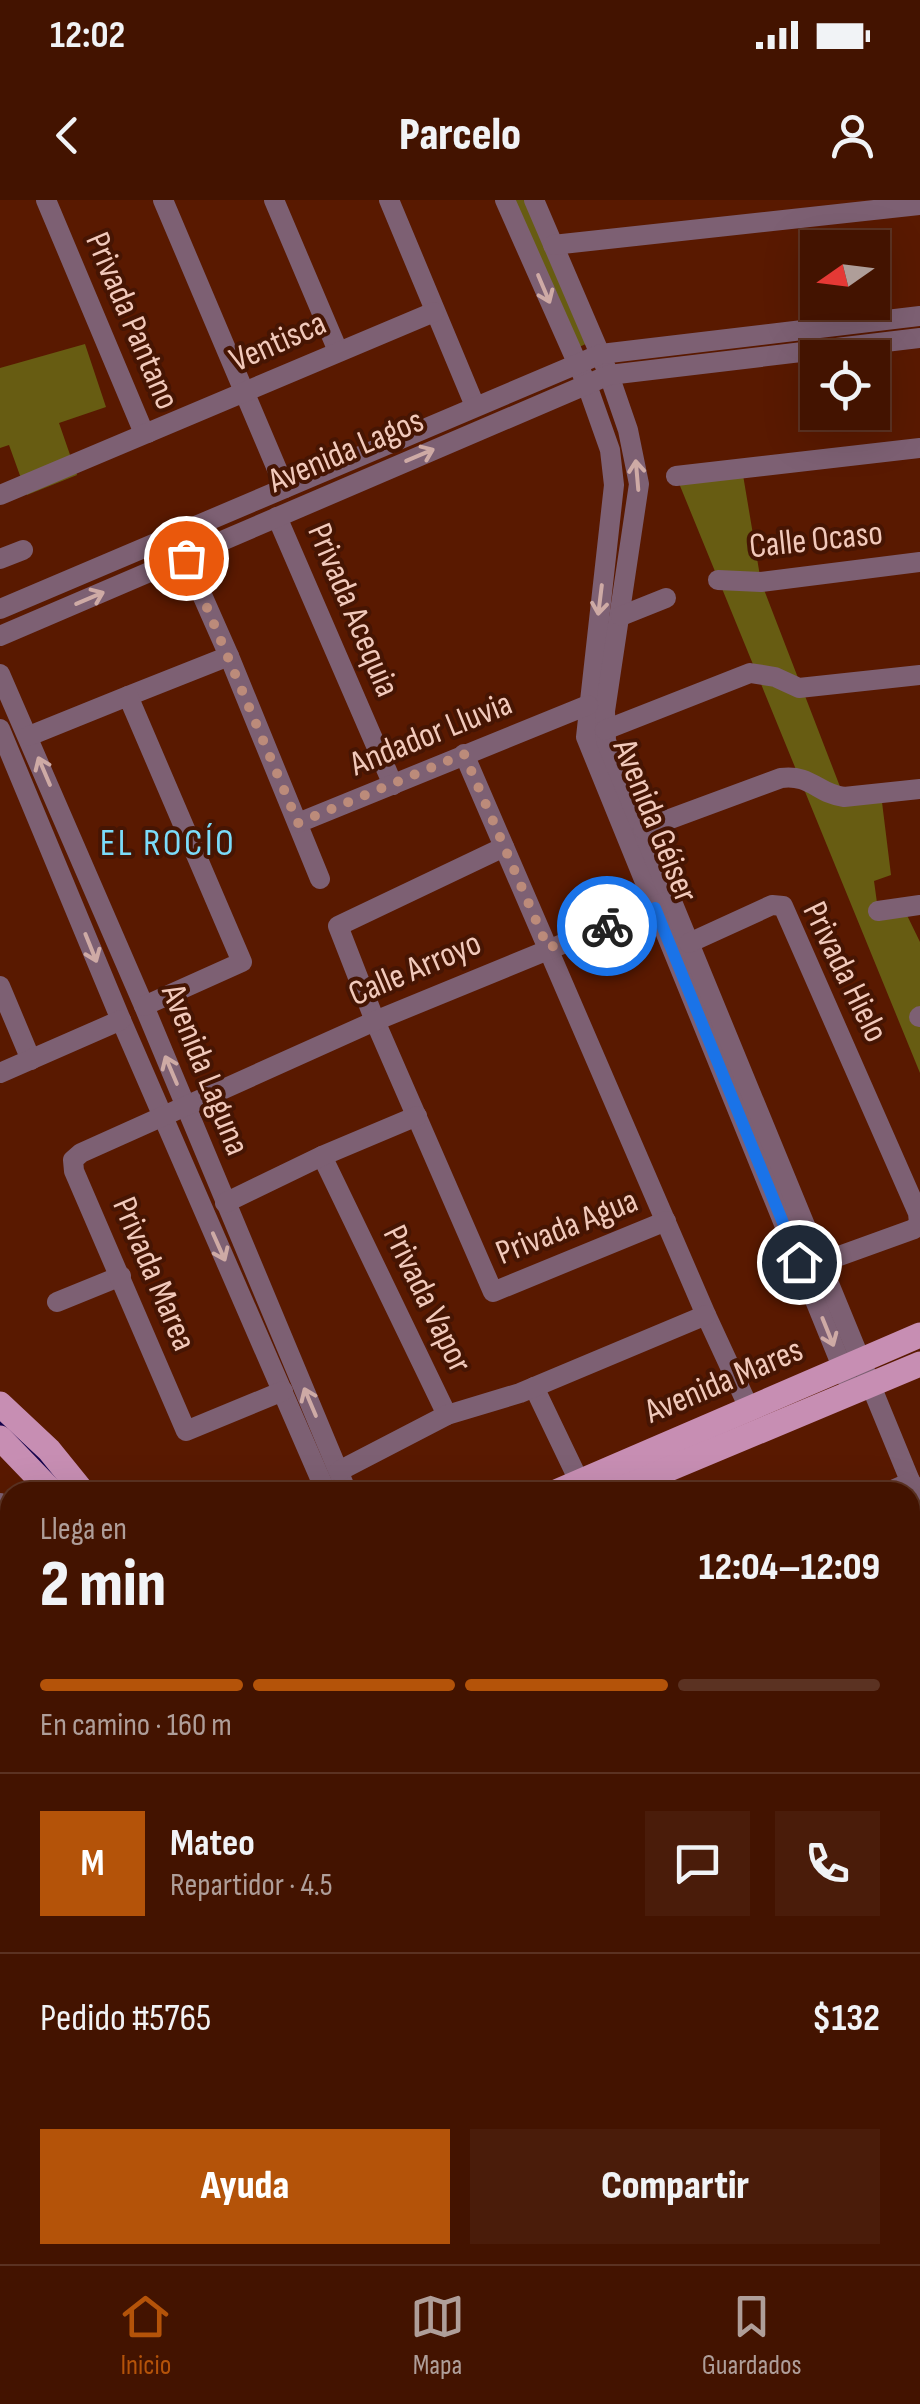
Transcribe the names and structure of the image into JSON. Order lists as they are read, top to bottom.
{
  "streets": {
    "main road": ["Avenida Mares"],
    "street": [
      "Privada Pantano",
      "Ventisca",
      "Avenida Lagos",
      "Calle Ocaso",
      "Privada Acequia",
      "Andador Lluvia",
      "Avenida Géiser",
      "Calle Arroyo",
      "Privada Hielo",
      "Avenida Laguna",
      "Privada Agua",
      "Privada Marea",
      "Privada Vapor"
    ]
  },
  "crossings": [
    ["Privada Pantano", "Ventisca"],
    ["Avenida Lagos", "Privada Acequia"],
    ["Avenida Lagos", "Avenida Géiser"],
    ["Privada Acequia", "Andador Lluvia"],
    ["Andador Lluvia", "Avenida Géiser"],
    ["Andador Lluvia", "Privada Agua"],
    ["Avenida Géiser", "Calle Arroyo"],
    ["Avenida Géiser", "Privada Hielo"],
    ["Avenida Géiser", "Avenida Mares"],
    ["Calle Arroyo", "Avenida Laguna"],
    ["Calle Arroyo", "Privada Agua"],
    ["Calle Arroyo", "Privada Marea"],
    ["Avenida Laguna", "Privada Marea"],
    ["Avenida Laguna", "Privada Vapor"]
  ],
  "districts": ["EL ROCÍO"],
  "north": "left",
  "page": {
    "status": "12:02",
    "header": "Parcelo",
    "heading": ["2 min", "Llega en", "12:04–12:09"],
    "panel": [
      "Mateo",
      "Repartidor · 4.5",
      "Pedido #5765",
      "$132"
    ],
    "bar": "En camino · 160 m",
    "round": "M",
    "buttons": ["Ayuda", "Compartir"],
    "tabs": ["Inicio", "Mapa", "Guardados"]
  }
}
